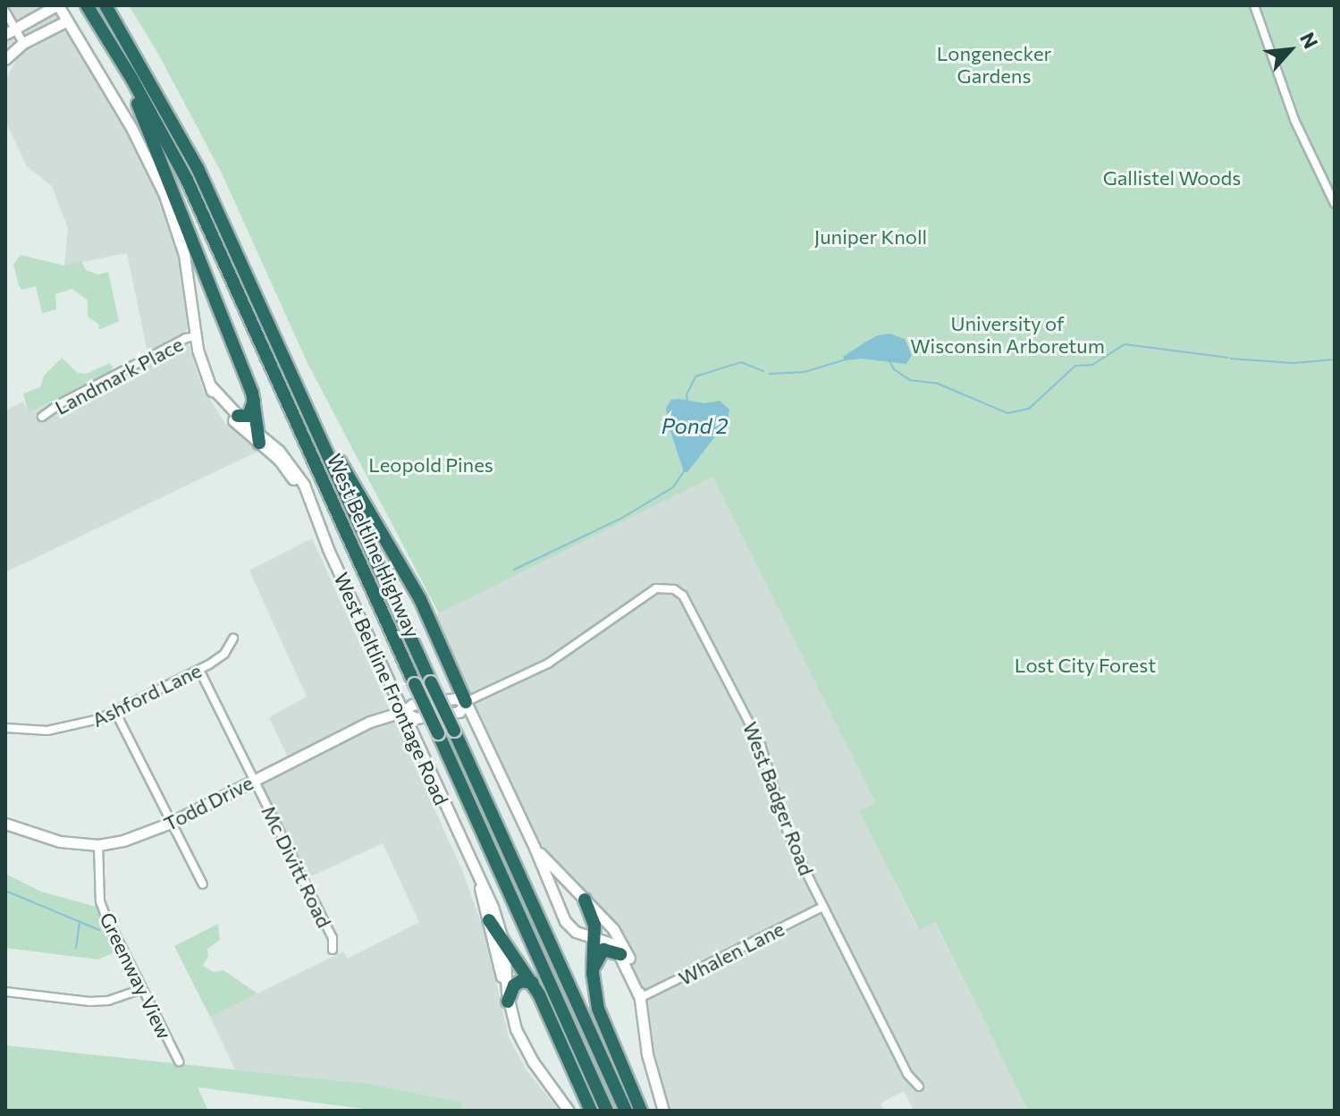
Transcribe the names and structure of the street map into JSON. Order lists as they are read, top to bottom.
{
  "streets": {
    "highway": ["West Beltline Highway"],
    "street": [
      "Landmark Place",
      "West Beltline Frontage Road",
      "Ashford Lane",
      "West Badger Road",
      "Todd Drive",
      "Mc Divitt Road",
      "Whalen Lane",
      "Greenway View"
    ]
  },
  "crossings": [
    ["Landmark Place", "West Beltline Frontage Road"],
    ["West Beltline Frontage Road", "Todd Drive"],
    ["Ashford Lane", "Mc Divitt Road"],
    ["West Badger Road", "Todd Drive"],
    ["West Badger Road", "Whalen Lane"],
    ["Todd Drive", "Mc Divitt Road"],
    ["Todd Drive", "Greenway View"]
  ],
  "water": ["Pond 2"],
  "parks": [
    "Longenecker Gardens",
    "Gallistel Woods",
    "Juniper Knoll",
    "University of Wisconsin Arboretum",
    "Leopold Pines",
    "Lost City Forest"
  ],
  "north": "top right"
}
